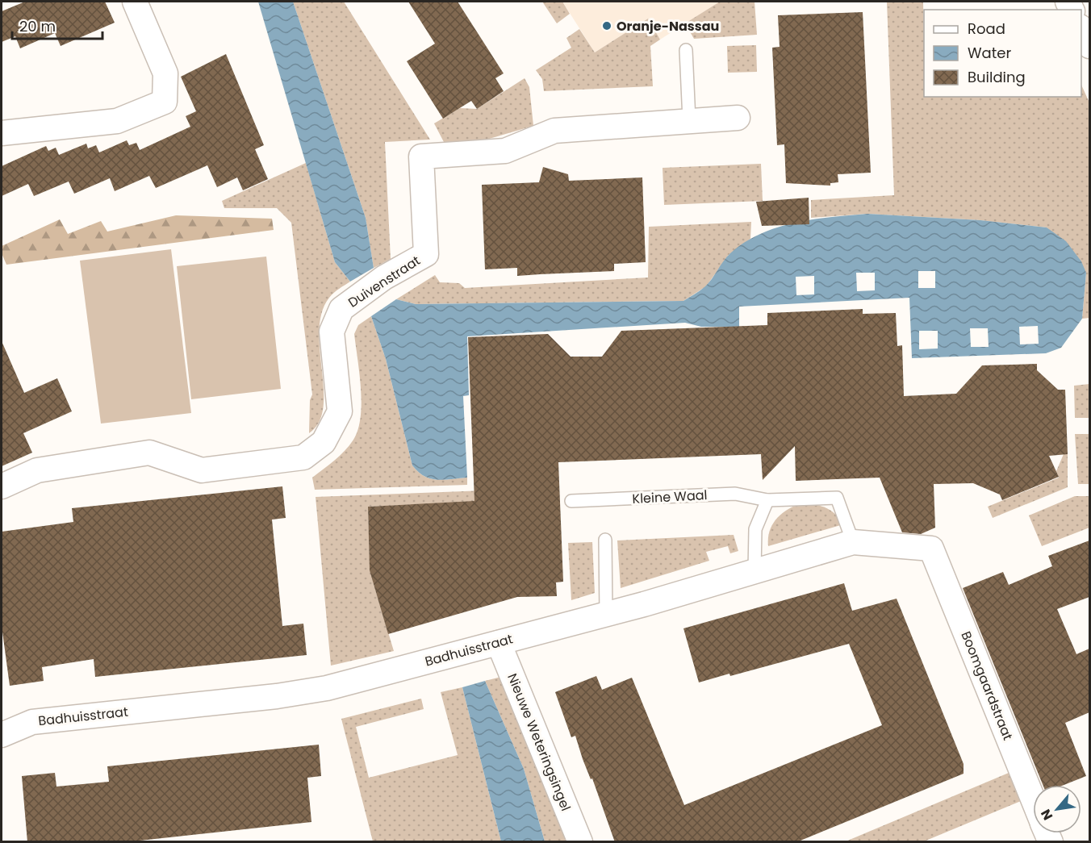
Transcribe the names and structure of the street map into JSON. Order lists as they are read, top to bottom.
{
  "streets": {
    "street": [
      "Duivenstraat",
      "Badhuisstraat",
      "Boomgaardstraat",
      "Nieuwe Weteringsingel"
    ],
    "lane": ["Kleine Waal"]
  },
  "crossings": [
    ["Kleine Waal", "Badhuisstraat"],
    ["Badhuisstraat", "Boomgaardstraat"],
    ["Badhuisstraat", "Nieuwe Weteringsingel"]
  ],
  "places": ["Oranje-Nassau"],
  "legend": ["Road", "Water", "Building"],
  "scale_bar": "20 m",
  "north": "bottom left"
}
